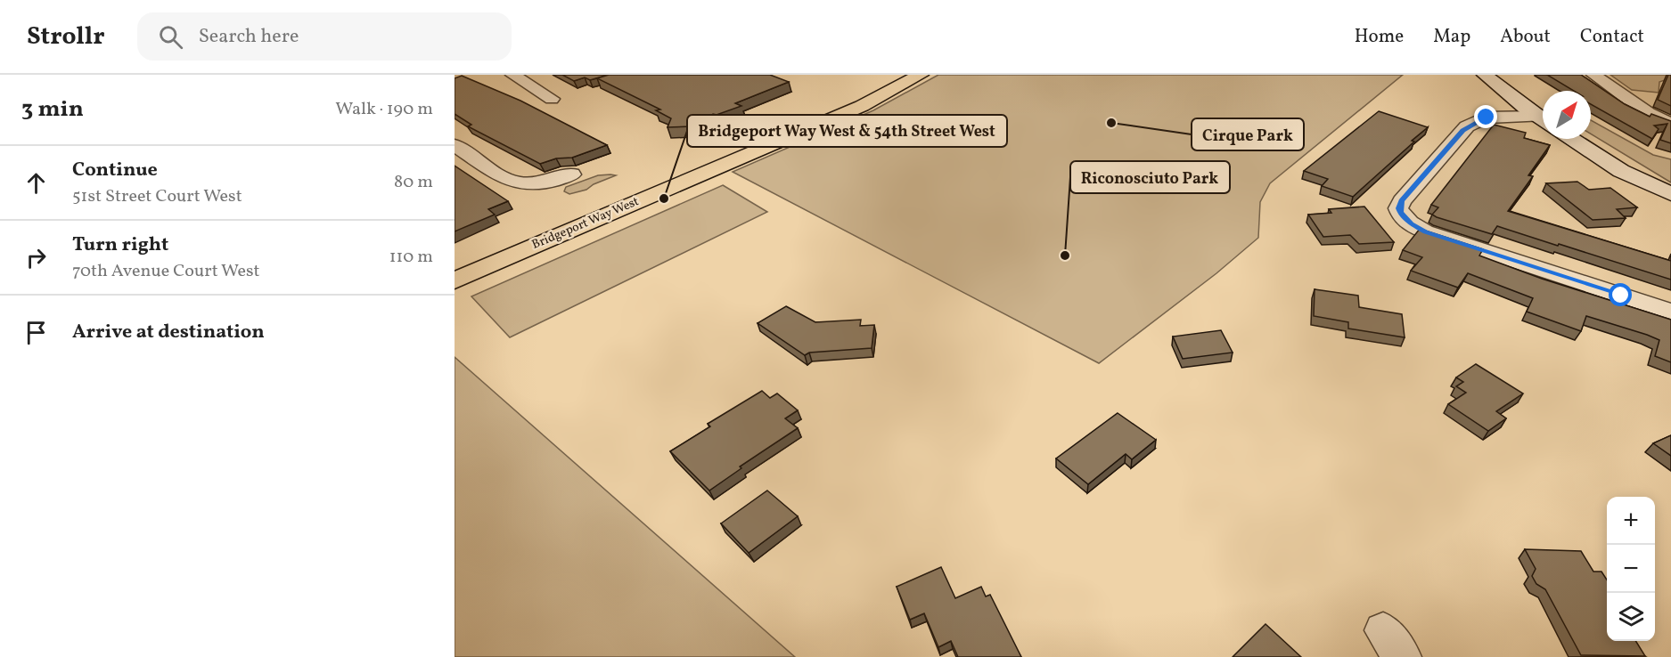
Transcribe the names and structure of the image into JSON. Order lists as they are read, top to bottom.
{
  "streets": {
    "main road": ["Bridgeport Way West"]
  },
  "places": ["Cirque Park", "Bridgeport Way West & 54th Street West", "Riconosciuto Park"],
  "north": "top right",
  "page": {
    "header": "Strollr",
    "search": "Search here",
    "nav": [
      "Home",
      "Map",
      "About",
      "Contact"
    ],
    "heading": ["3 min", "Walk · 190 m"],
    "list": [
      ["Continue", "51st Street Court West", "80 m"],
      ["Turn right", "70th Avenue Court West", "110 m"],
      "Arrive at destination"
    ],
    "map_buttons": ["+", "−"]
  }
}
